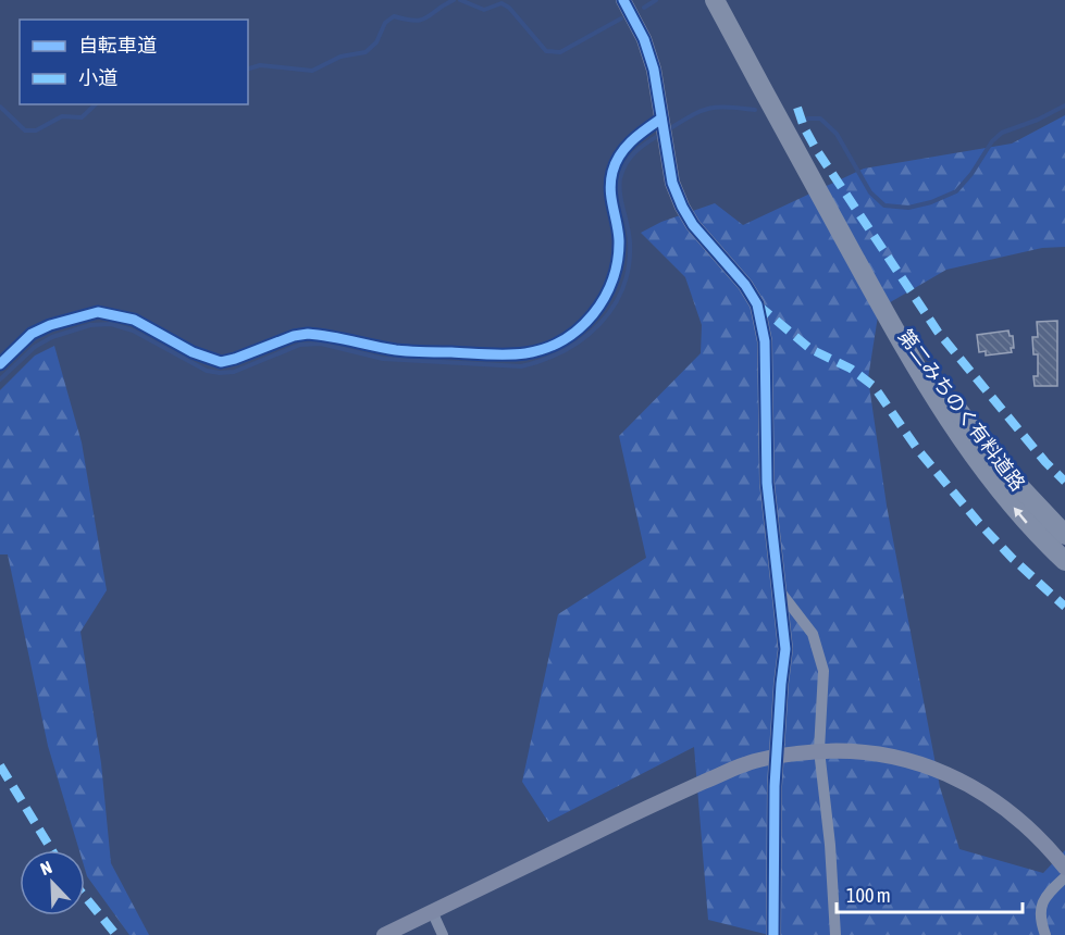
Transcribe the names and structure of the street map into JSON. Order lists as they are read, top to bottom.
{
  "streets": {
    "highway": ["第二みちのく有料道路"]
  },
  "legend": ["自転車道", "小道"],
  "scale_bar": "100 m",
  "north": "top left"
}
